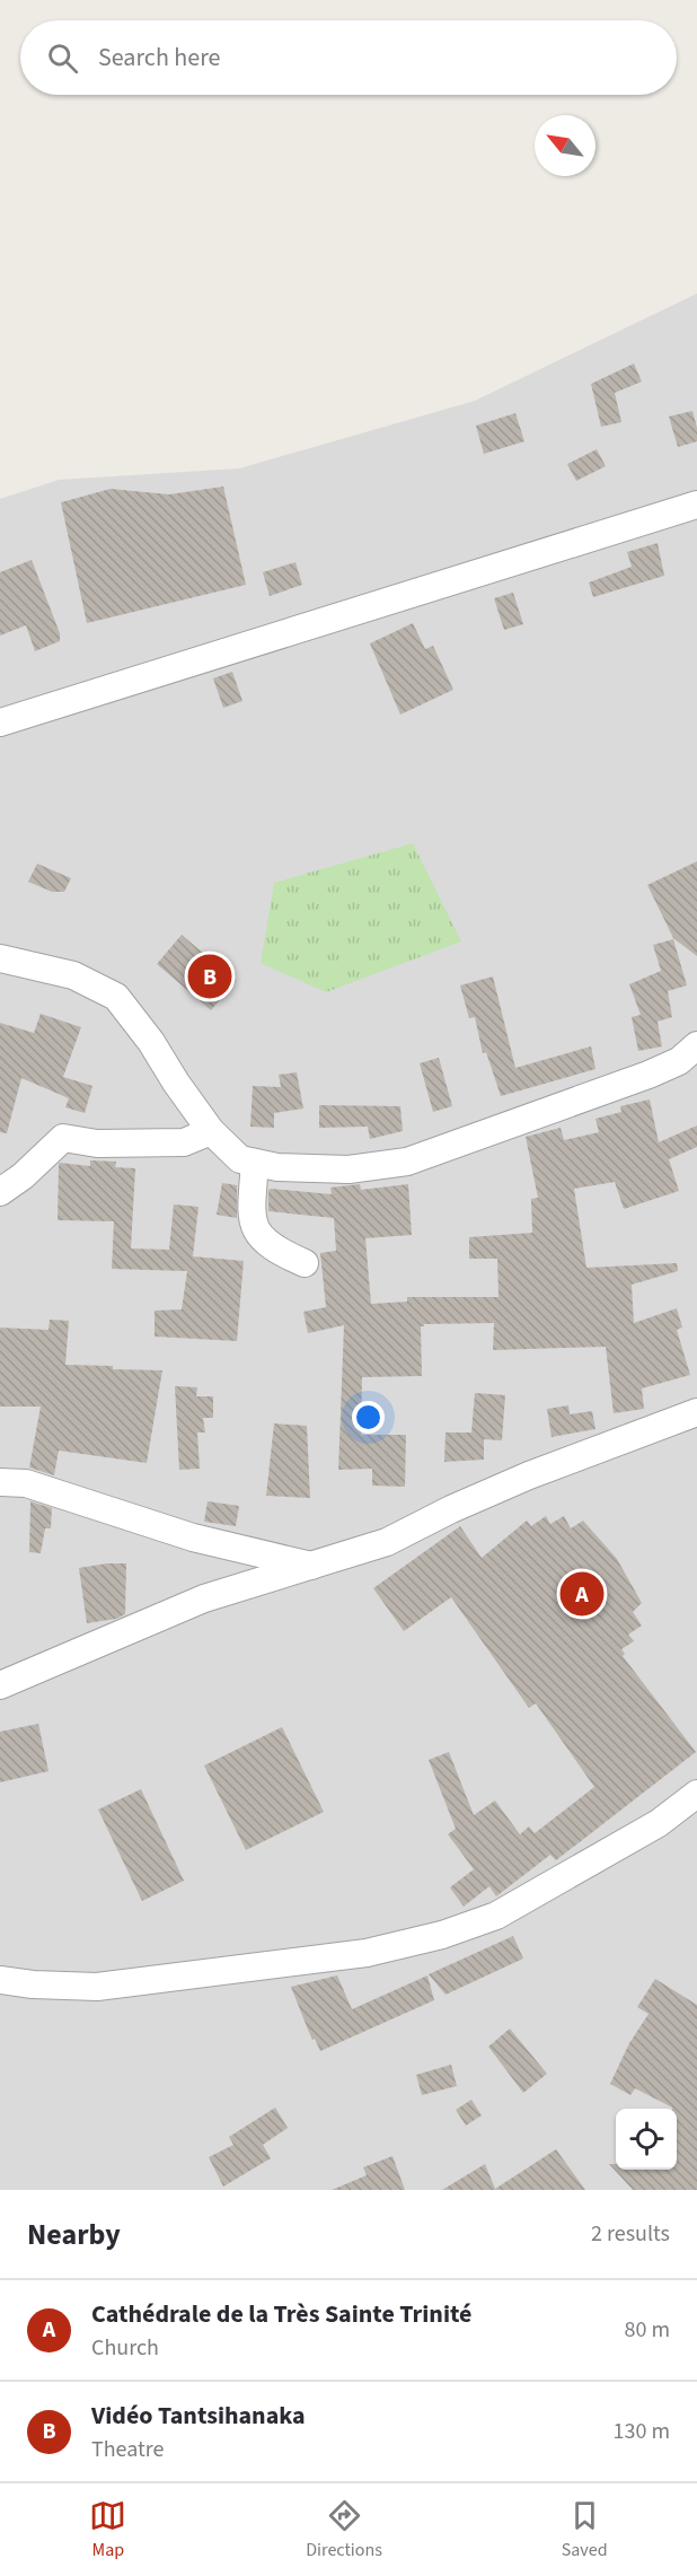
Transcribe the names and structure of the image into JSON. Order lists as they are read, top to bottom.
{
  "north": "top left",
  "page": {
    "search": "Search here",
    "pins": ["B", "A"],
    "heading": ["Nearby", "2 results"],
    "list": [
      {
        "mark": "A",
        "name": "Cathédrale de la Très Sainte Trinité",
        "note": "Church",
        "value": "80 m"
      },
      {
        "mark": "B",
        "name": "Vidéo Tantsihanaka",
        "note": "Theatre",
        "value": "130 m"
      }
    ],
    "nav": ["Map", "Directions", "Saved"]
  }
}
